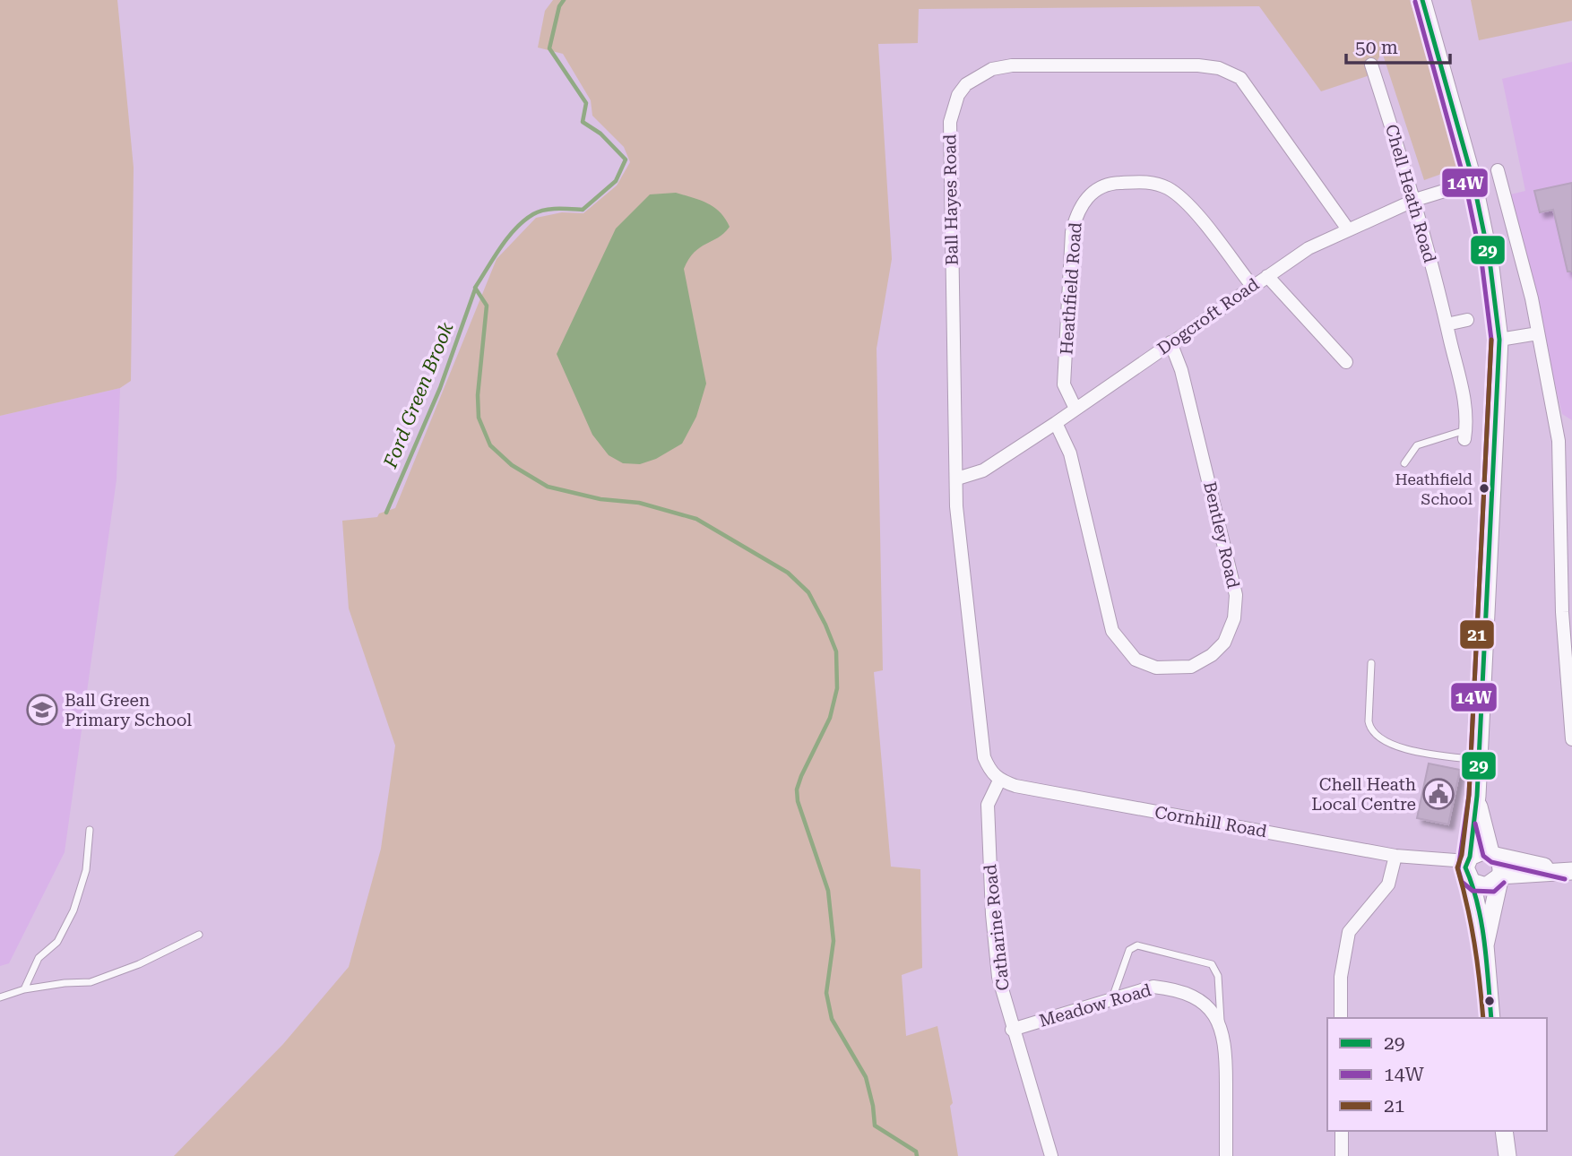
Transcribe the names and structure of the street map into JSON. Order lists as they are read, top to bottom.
{
  "streets": {
    "street": [
      "Chell Heath Road",
      "Ball Hayes Road",
      "Heathfield Road",
      "Dogcroft Road",
      "Bentley Road",
      "Cornhill Road",
      "Catharine Road",
      "Meadow Road"
    ]
  },
  "crossings": [
    ["Chell Heath Road", "Dogcroft Road"],
    ["Ball Hayes Road", "Dogcroft Road"],
    ["Ball Hayes Road", "Cornhill Road"],
    ["Ball Hayes Road", "Catharine Road"],
    ["Heathfield Road", "Dogcroft Road"],
    ["Dogcroft Road", "Bentley Road"],
    ["Cornhill Road", "Catharine Road"],
    ["Catharine Road", "Meadow Road"]
  ],
  "water": ["Ford Green Brook"],
  "places": {
    "other": ["Heathfield School"],
    "school or university": ["Ball Green Primary School"],
    "public building": ["Chell Heath Local Centre"]
  },
  "lines": ["transit line 29", "transit line 14W", "transit line 21"],
  "legend": ["29", "14W", "21"],
  "scale_bar": "50 m"
}
